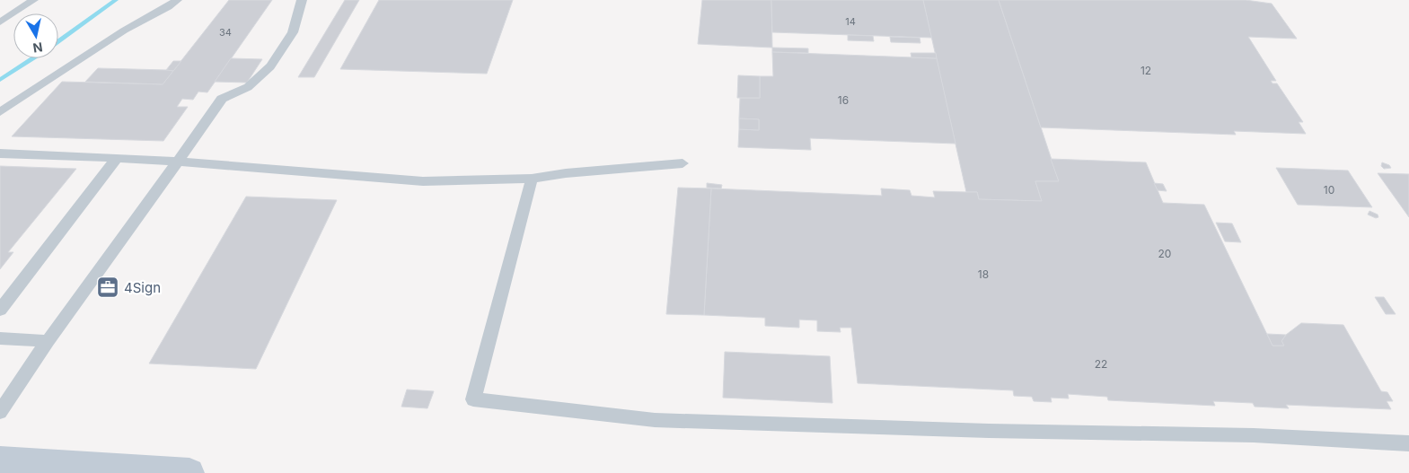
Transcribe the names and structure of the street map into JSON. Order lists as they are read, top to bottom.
{
  "places": {
    "office": ["4Sign"]
  },
  "house_numbers": [
    "14",
    "34",
    "12",
    "16",
    "10",
    "20",
    "18",
    "22"
  ],
  "north": "bottom"
}
